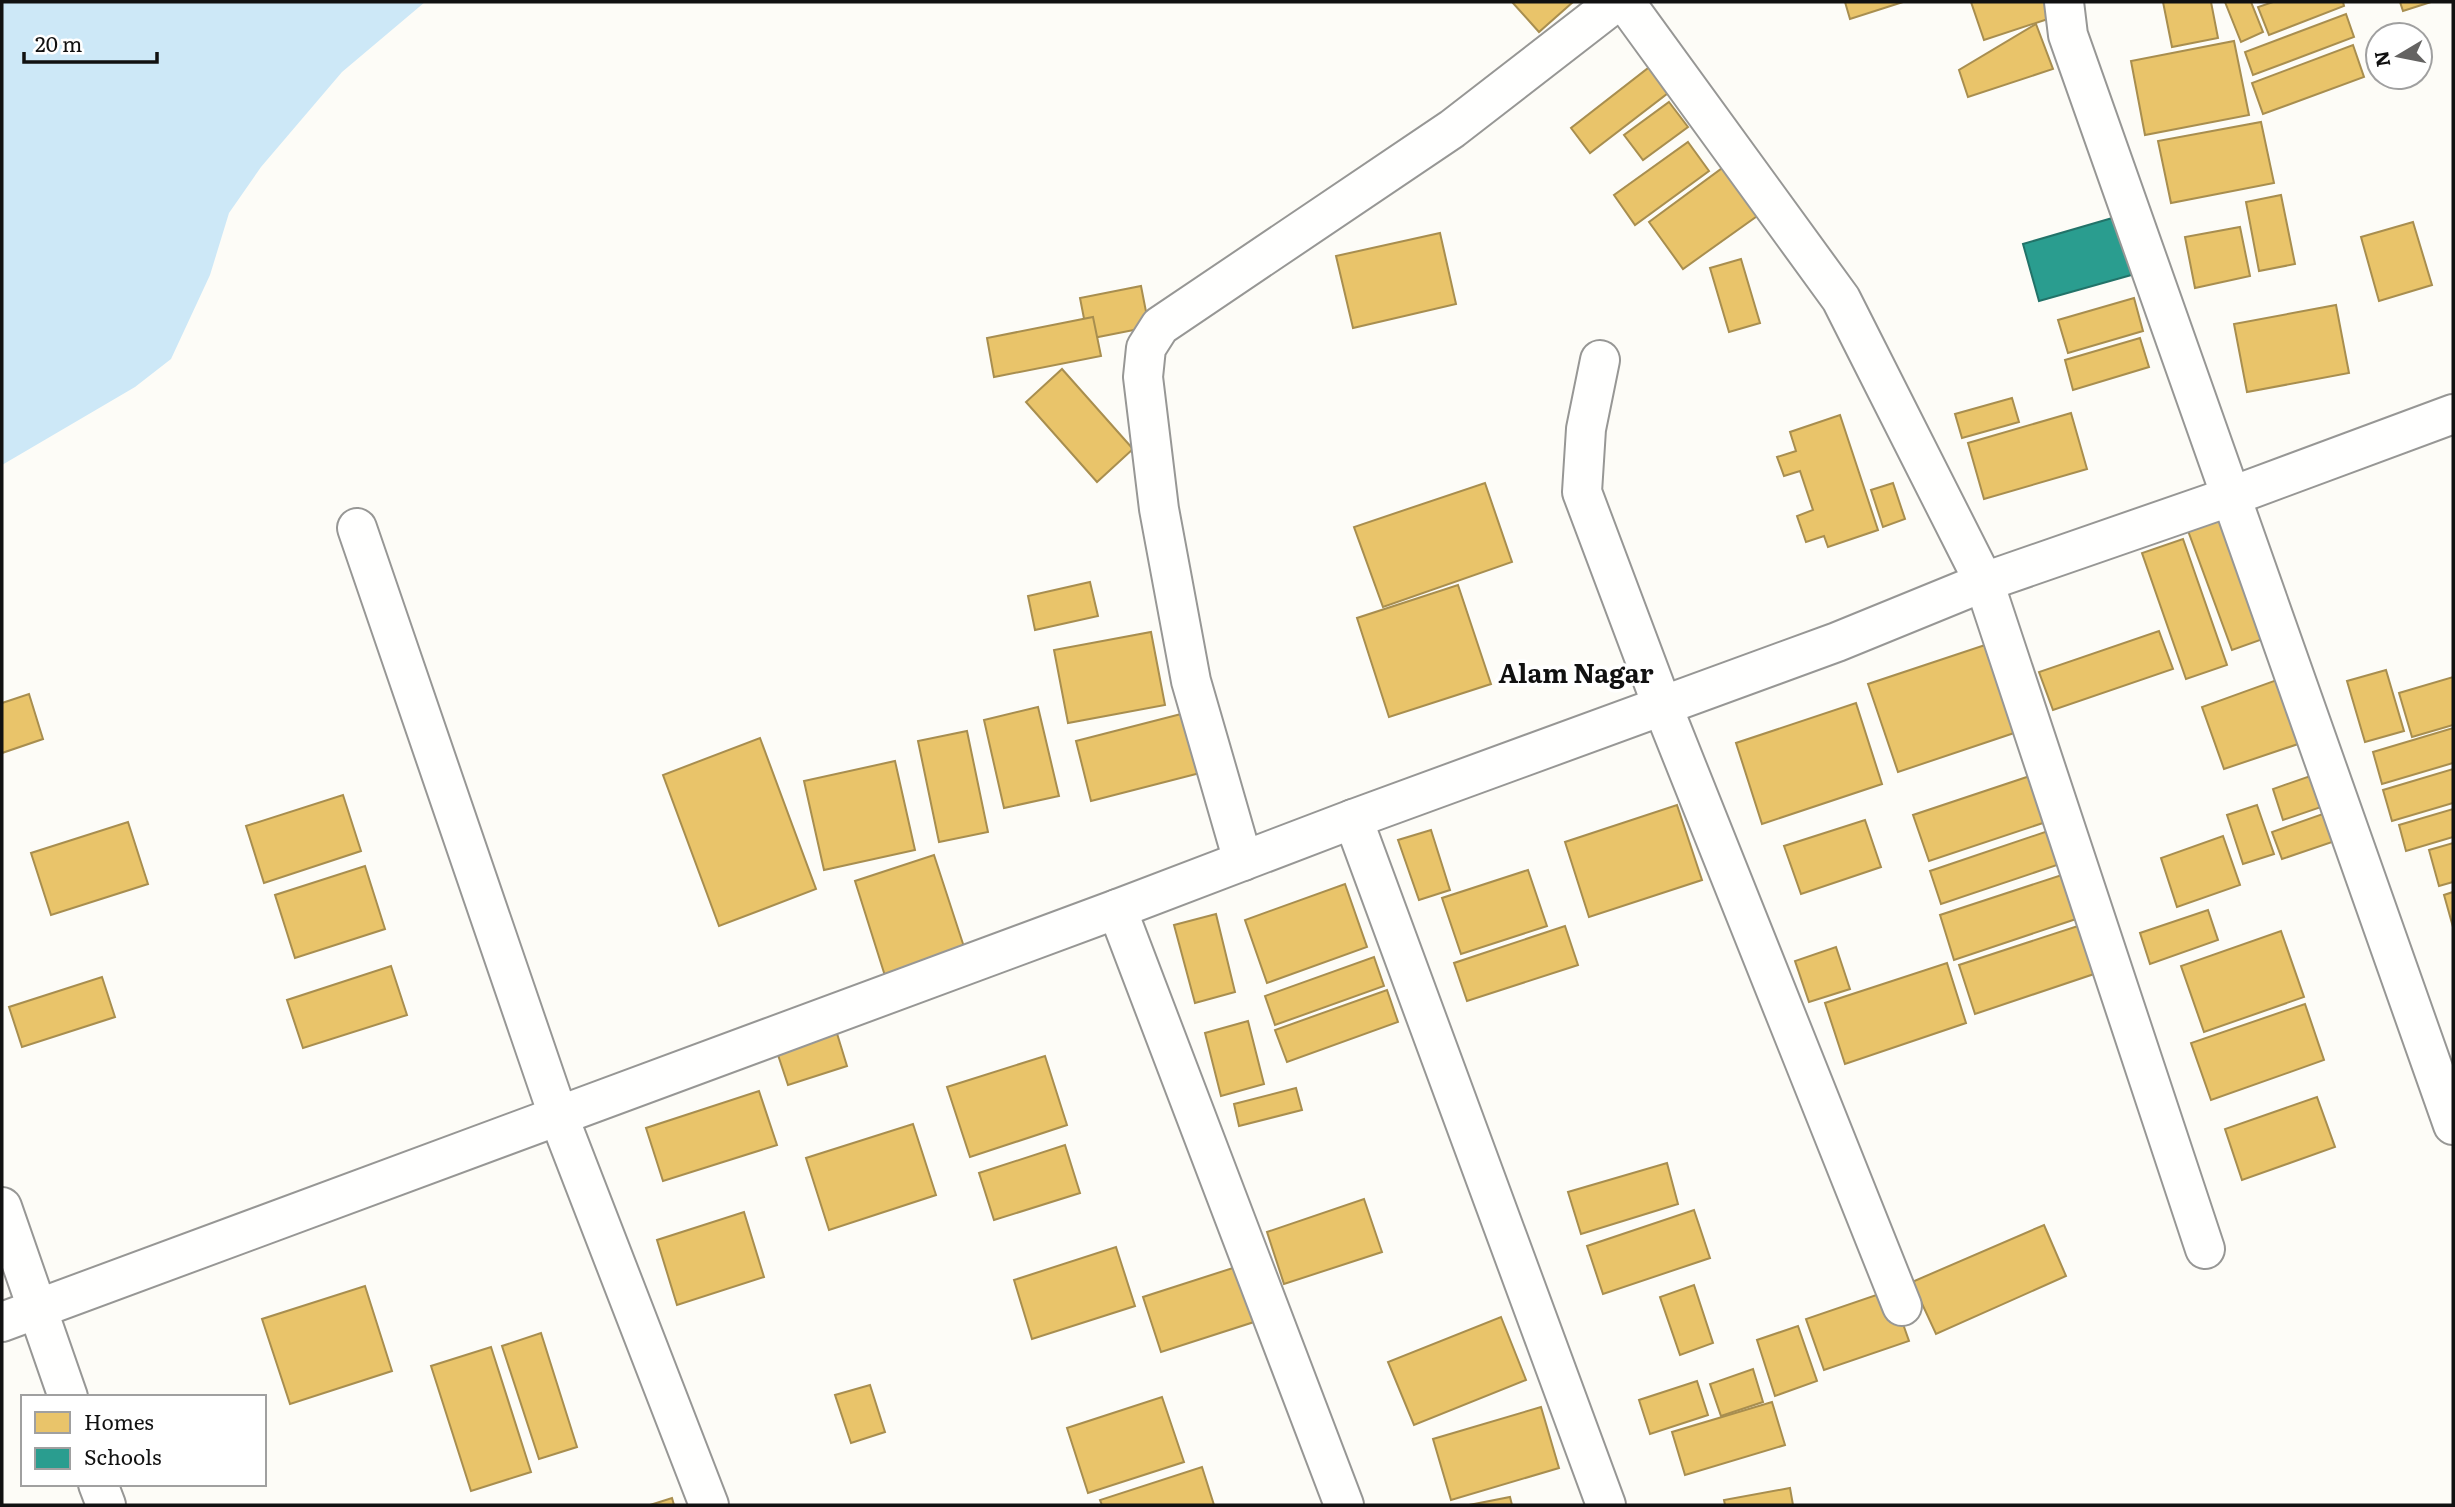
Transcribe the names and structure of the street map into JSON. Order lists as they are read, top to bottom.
{
  "districts": ["Alam Nagar"],
  "legend": ["Homes", "Schools"],
  "scale_bar": "20 m",
  "north": "left"
}
